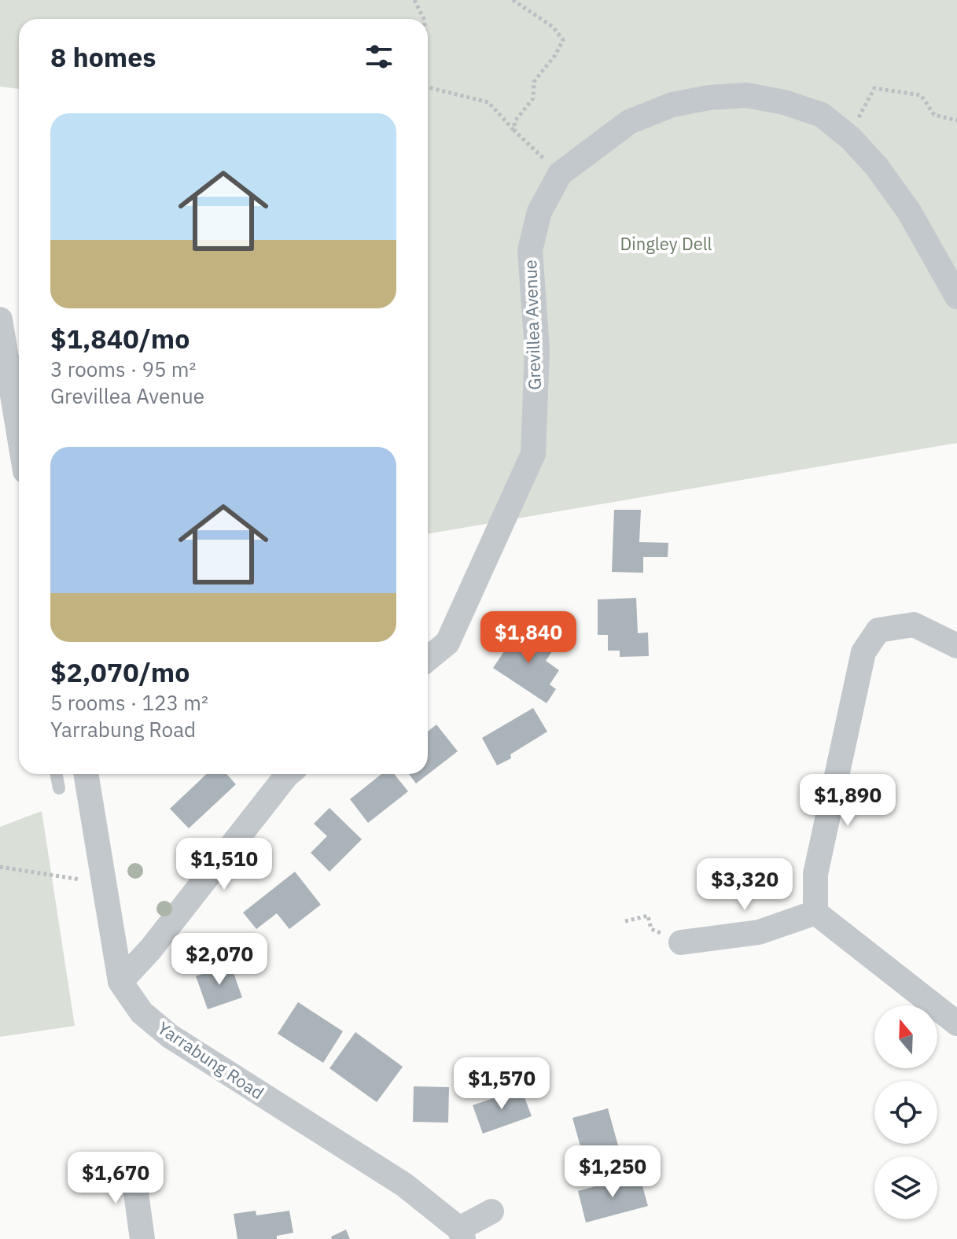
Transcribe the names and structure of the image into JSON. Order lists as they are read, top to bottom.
{
  "streets": {
    "street": ["Grevillea Avenue", "Yarrabung Road"]
  },
  "parks": ["Dingley Dell"],
  "north": "top",
  "page": {
    "heading": "8 homes",
    "list": [
      {
        "name": "$1,840/mo",
        "note": "3 rooms · 95 m² · Grevillea Avenue"
      },
      {
        "name": "$2,070/mo",
        "note": "5 rooms · 123 m² · Yarrabung Road"
      }
    ],
    "price": [
      "$1,840",
      "$1,890",
      "$1,510",
      "$3,320",
      "$2,070",
      "$1,570",
      "$1,250",
      "$1,670"
    ]
  }
}
